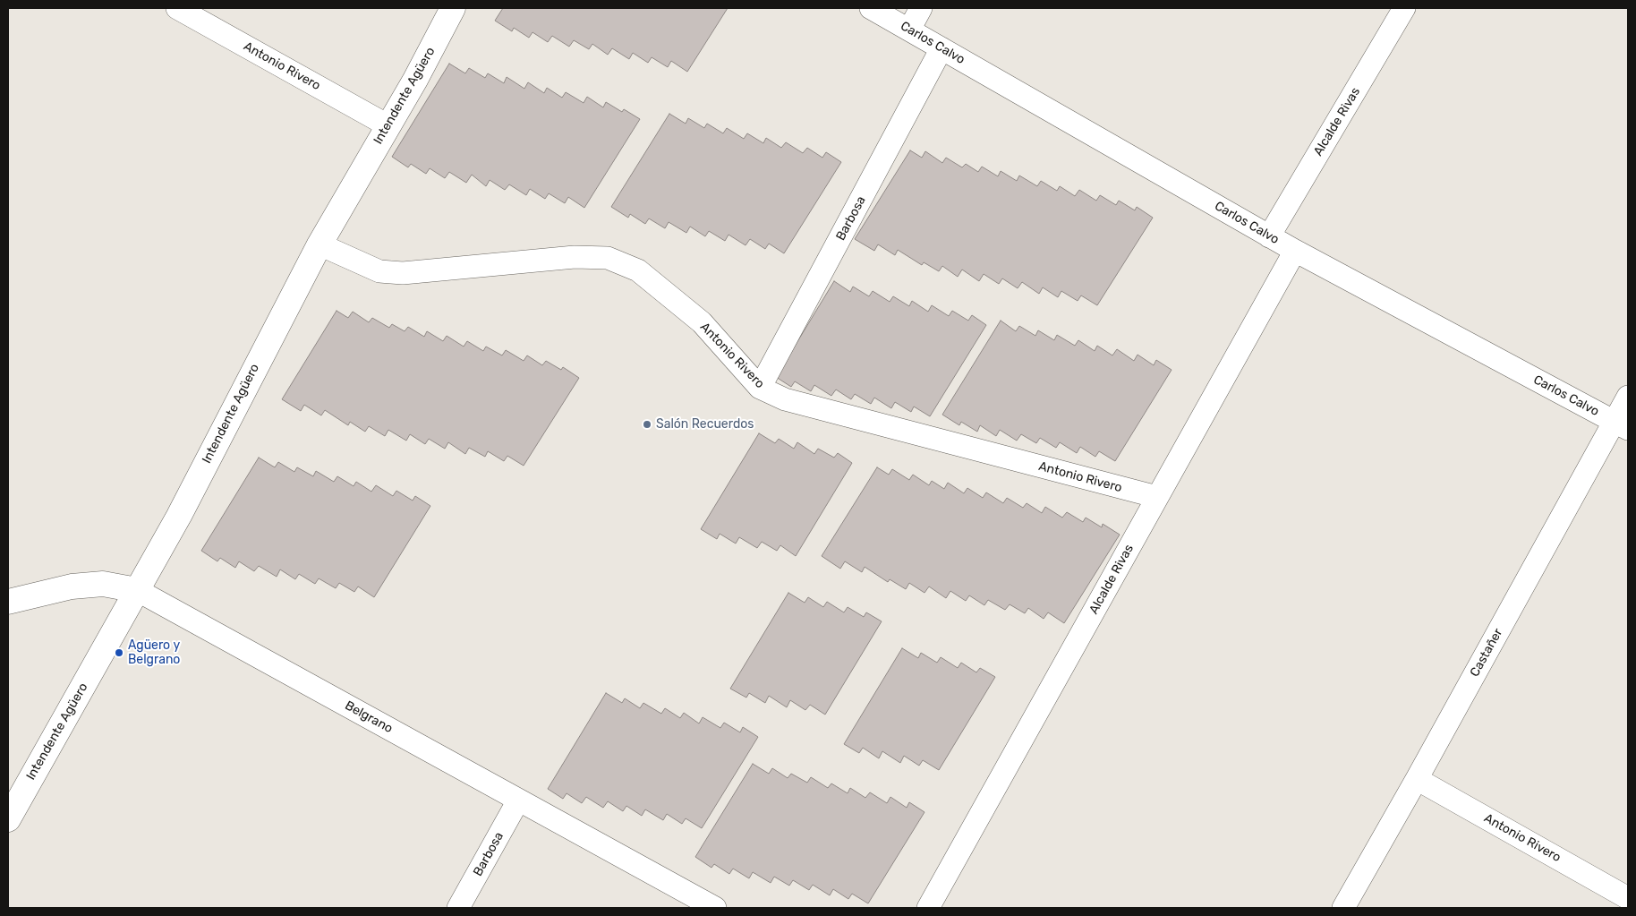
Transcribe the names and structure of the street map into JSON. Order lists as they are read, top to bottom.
{
  "streets": {
    "street": [
      "Carlos Calvo",
      "Antonio Rivero",
      "Intendente Agüero",
      "Alcalde Rivas",
      "Barbosa",
      "Castañer",
      "Belgrano"
    ]
  },
  "crossings": [
    ["Carlos Calvo", "Alcalde Rivas"],
    ["Carlos Calvo", "Barbosa"],
    ["Carlos Calvo", "Castañer"],
    ["Antonio Rivero", "Intendente Agüero"],
    ["Antonio Rivero", "Alcalde Rivas"],
    ["Antonio Rivero", "Barbosa"],
    ["Antonio Rivero", "Castañer"],
    ["Intendente Agüero", "Belgrano"],
    ["Barbosa", "Belgrano"]
  ],
  "places": ["Salón Recuerdos", "Agüero y Belgrano"]
}
